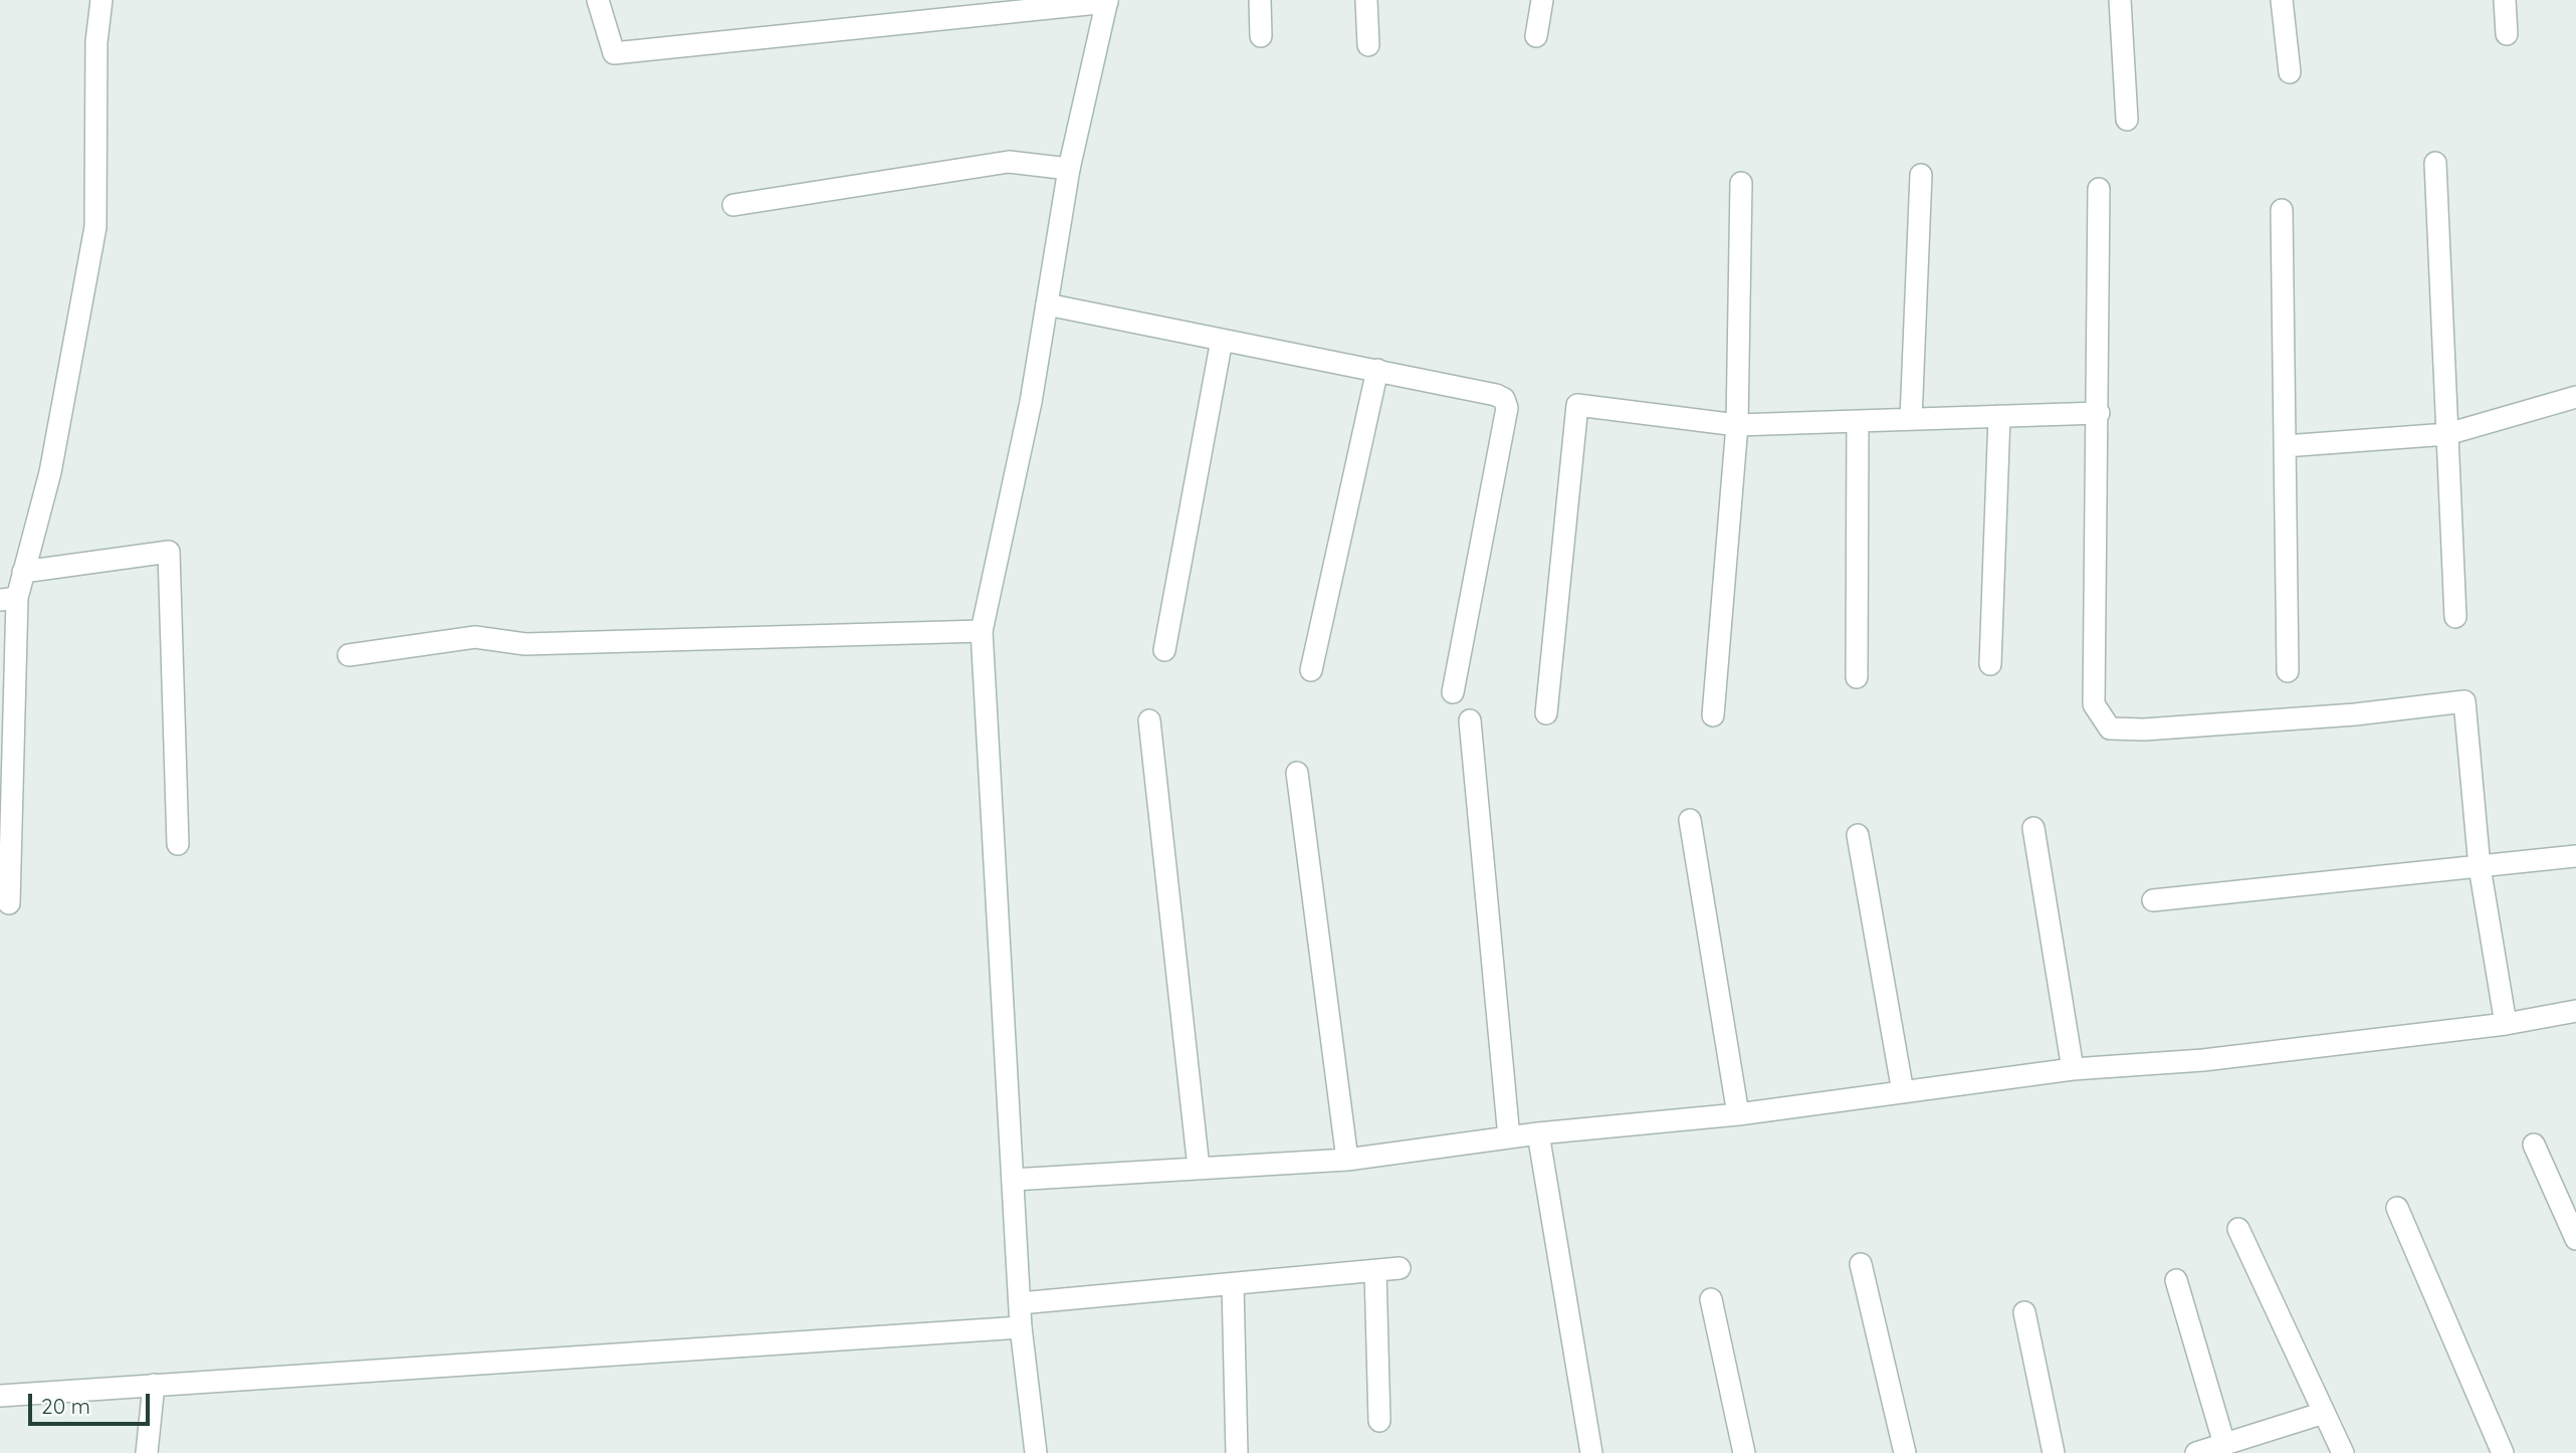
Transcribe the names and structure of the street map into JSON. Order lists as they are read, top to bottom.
{
  "scale_bar": "20 m"
}
